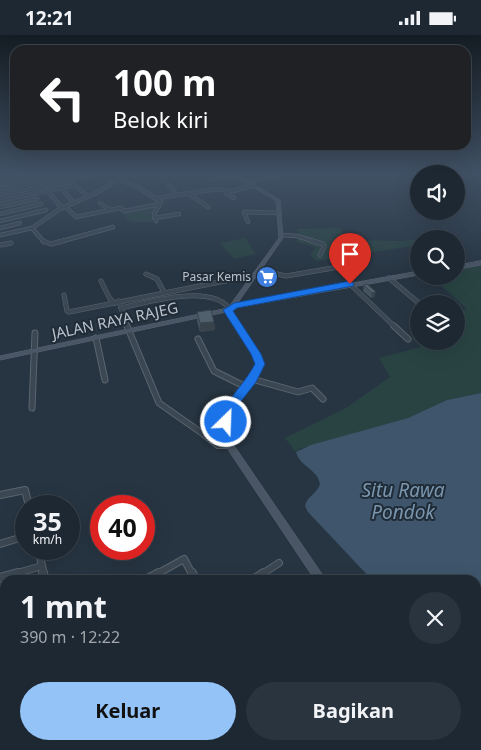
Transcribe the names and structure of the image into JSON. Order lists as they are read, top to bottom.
{
  "streets": {
    "main road": ["JALAN RAYA RAJEG"]
  },
  "water": ["Situ Rawa Pondok"],
  "places": {
    "supermarket": ["Pasar Kemis"]
  },
  "page": {
    "status": "12:21",
    "turn": ["100 m", "Belok kiri"],
    "speed": "35 km/h",
    "limit": "40",
    "heading": ["1 mnt", "390 m · 12:22"],
    "buttons": ["Keluar", "Bagikan"]
  }
}
